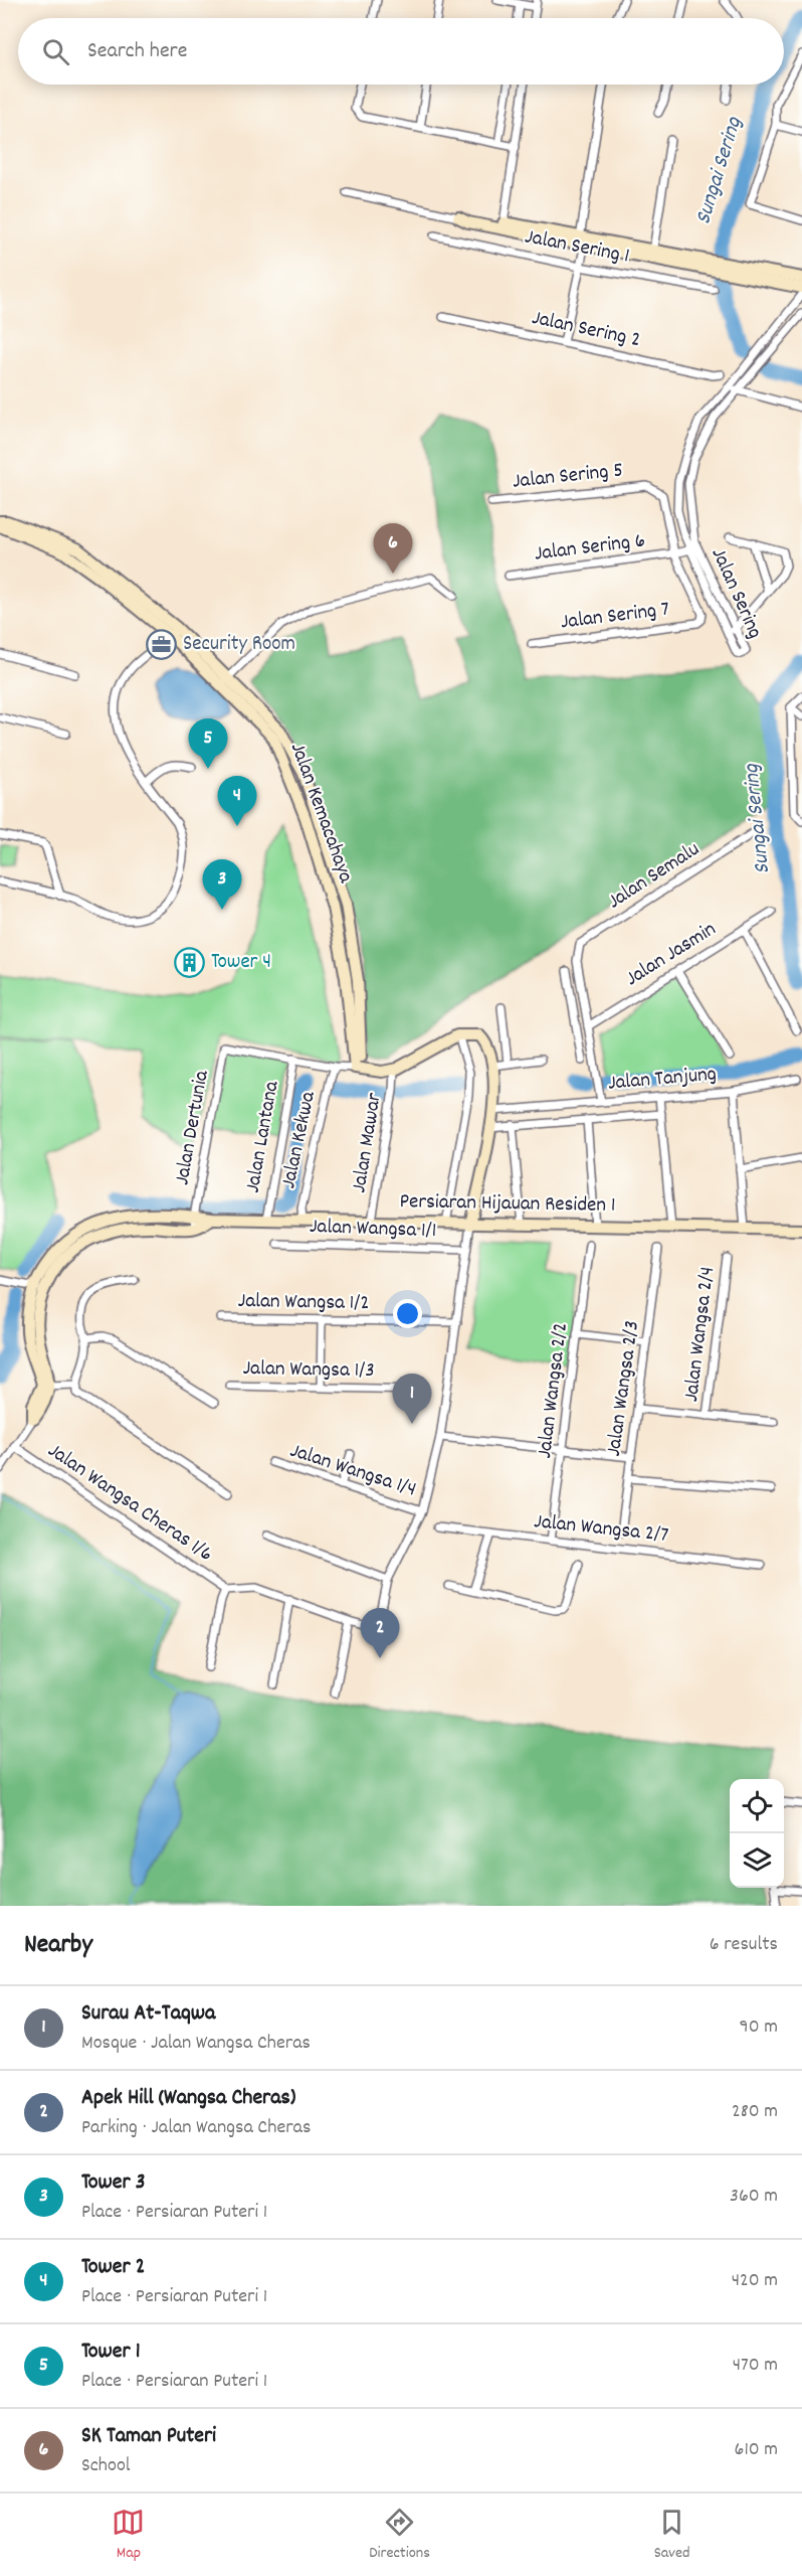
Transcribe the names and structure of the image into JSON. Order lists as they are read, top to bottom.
{
  "streets": {
    "street": [
      "Jalan Sering 1",
      "Jalan Sering 2",
      "Jalan Sering 5",
      "Jalan Sering 6",
      "Jalan Sering",
      "Jalan Sering 7",
      "Jalan Kemacahaya",
      "Jalan Semalu",
      "Jalan Jasmin",
      "Jalan Tanjung",
      "Jalan Dertunia",
      "Jalan Lantana",
      "Jalan Kekwa",
      "Jalan Mawar",
      "Persiaran Hijauan Residen 1",
      "Jalan Wangsa 1/1",
      "Jalan Wangsa 1/2",
      "Jalan Wangsa 2/4",
      "Jalan Wangsa 1/3",
      "Jalan Wangsa 2/3",
      "Jalan Wangsa 2/2",
      "Jalan Wangsa 1/4",
      "Jalan Wangsa Cheras 1/6",
      "Jalan Wangsa 2/7"
    ]
  },
  "crossings": [
    ["Jalan Sering 5", "Jalan Sering 6"],
    ["Jalan Sering 5", "Jalan Sering 7"],
    ["Jalan Sering 6", "Jalan Sering"],
    ["Jalan Sering 6", "Jalan Sering 7"],
    ["Jalan Semalu", "Jalan Jasmin"],
    ["Jalan Tanjung", "Persiaran Hijauan Residen 1"],
    ["Jalan Dertunia", "Jalan Lantana"],
    ["Jalan Dertunia", "Persiaran Hijauan Residen 1"],
    ["Jalan Lantana", "Persiaran Hijauan Residen 1"],
    ["Jalan Kekwa", "Persiaran Hijauan Residen 1"],
    ["Jalan Mawar", "Persiaran Hijauan Residen 1"],
    ["Jalan Wangsa 2/2", "Jalan Wangsa 2/7"]
  ],
  "water": ["Sungai Sering"],
  "places": {
    "office": ["Security Room"],
    "building": ["Tower 4"]
  },
  "page": {
    "search": "Search here",
    "pins": [
      "6",
      "5",
      "4",
      "3",
      "1",
      "2"
    ],
    "heading": ["Nearby", "6 results"],
    "list": [
      {
        "mark": "1",
        "name": "Surau At-Taqwa",
        "note": "Mosque · Jalan Wangsa Cheras",
        "value": "90 m"
      },
      {
        "mark": "2",
        "name": "Apek Hill (Wangsa Cheras)",
        "note": "Parking · Jalan Wangsa Cheras",
        "value": "280 m"
      },
      {
        "mark": "3",
        "name": "Tower 3",
        "note": "Place · Persiaran Puteri 1",
        "value": "360 m"
      },
      {
        "mark": "4",
        "name": "Tower 2",
        "note": "Place · Persiaran Puteri 1",
        "value": "420 m"
      },
      {
        "mark": "5",
        "name": "Tower 1",
        "note": "Place · Persiaran Puteri 1",
        "value": "470 m"
      },
      {
        "mark": "6",
        "name": "SK Taman Puteri",
        "note": "School",
        "value": "610 m"
      }
    ],
    "nav": ["Map", "Directions", "Saved"]
  }
}
